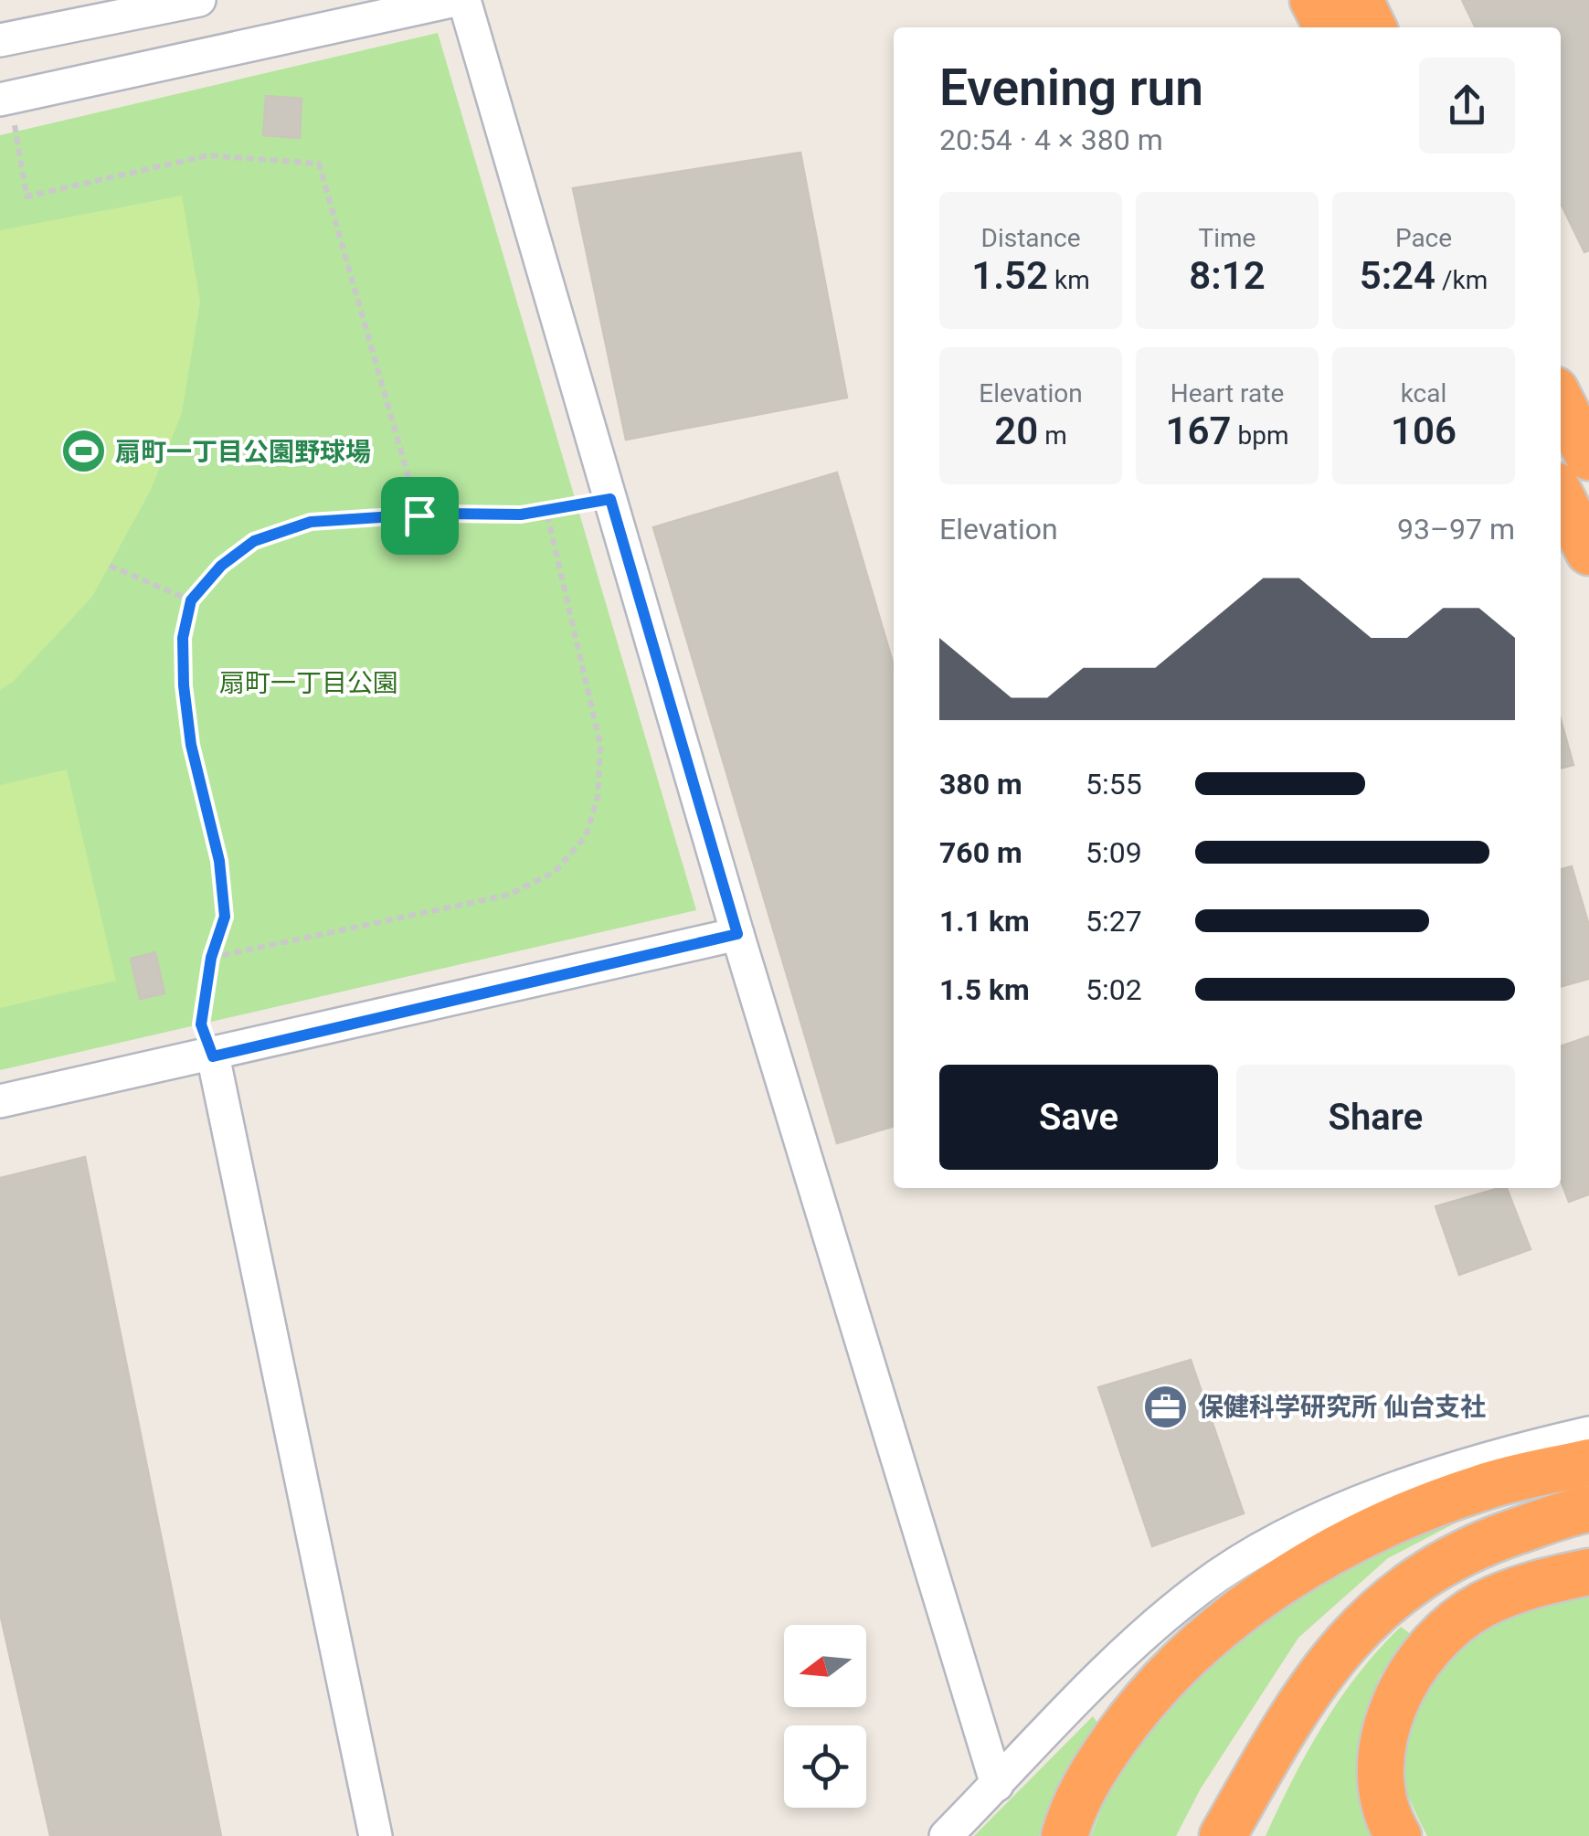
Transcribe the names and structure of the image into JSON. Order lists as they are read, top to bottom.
{
  "parks": ["扇町一丁目公園"],
  "places": {
    "sports": ["扇町一丁目公園野球場"],
    "office": ["保健科学研究所 仙台支社"]
  },
  "north": "left",
  "page": {
    "heading": ["Evening run", "20:54 · 4 × 380 m"],
    "stats": [
      ["Distance", "1.52 km"],
      ["Time", "8:12"],
      ["Pace", "5:24 /km"],
      ["Elevation", "20 m"],
      ["Heart rate", "167 bpm"],
      ["kcal", "106"]
    ],
    "chart": ["Elevation", "93–97 m"],
    "list": [
      {
        "name": "380 m",
        "note": "5:55"
      },
      {
        "name": "760 m",
        "note": "5:09"
      },
      {
        "name": "1.1 km",
        "note": "5:27"
      },
      {
        "name": "1.5 km",
        "note": "5:02"
      }
    ],
    "buttons": ["Save", "Share"]
  }
}
